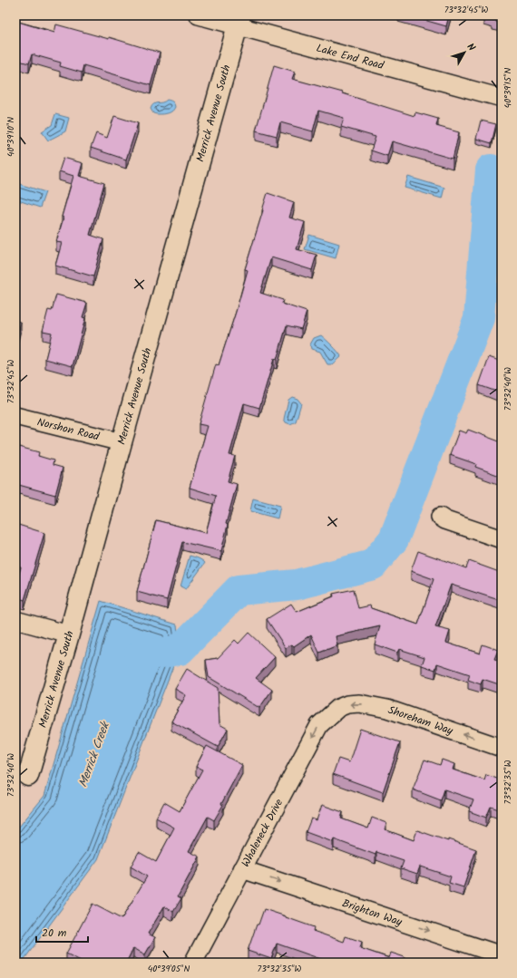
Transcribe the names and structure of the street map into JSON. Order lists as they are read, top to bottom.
{
  "streets": {
    "street": [
      "Lake End Road",
      "Merrick Avenue South",
      "Norshon Road",
      "Shoreham Way",
      "Whaleneck Drive",
      "Brighton Way"
    ]
  },
  "crossings": [
    ["Lake End Road", "Merrick Avenue South"],
    ["Merrick Avenue South", "Norshon Road"],
    ["Shoreham Way", "Whaleneck Drive"],
    ["Whaleneck Drive", "Brighton Way"]
  ],
  "one_way": ["Shoreham Way", "Whaleneck Drive", "Brighton Way"],
  "water": ["Merrick Creek"],
  "scale_bar": "20 m",
  "north": "top right",
  "coordinates": [
    "73°32'45\"W",
    "40°39'15\"N",
    "40°39'10\"N",
    "73°32'40\"W",
    "73°32'35\"W",
    "40°39'05\"N"
  ]
}
